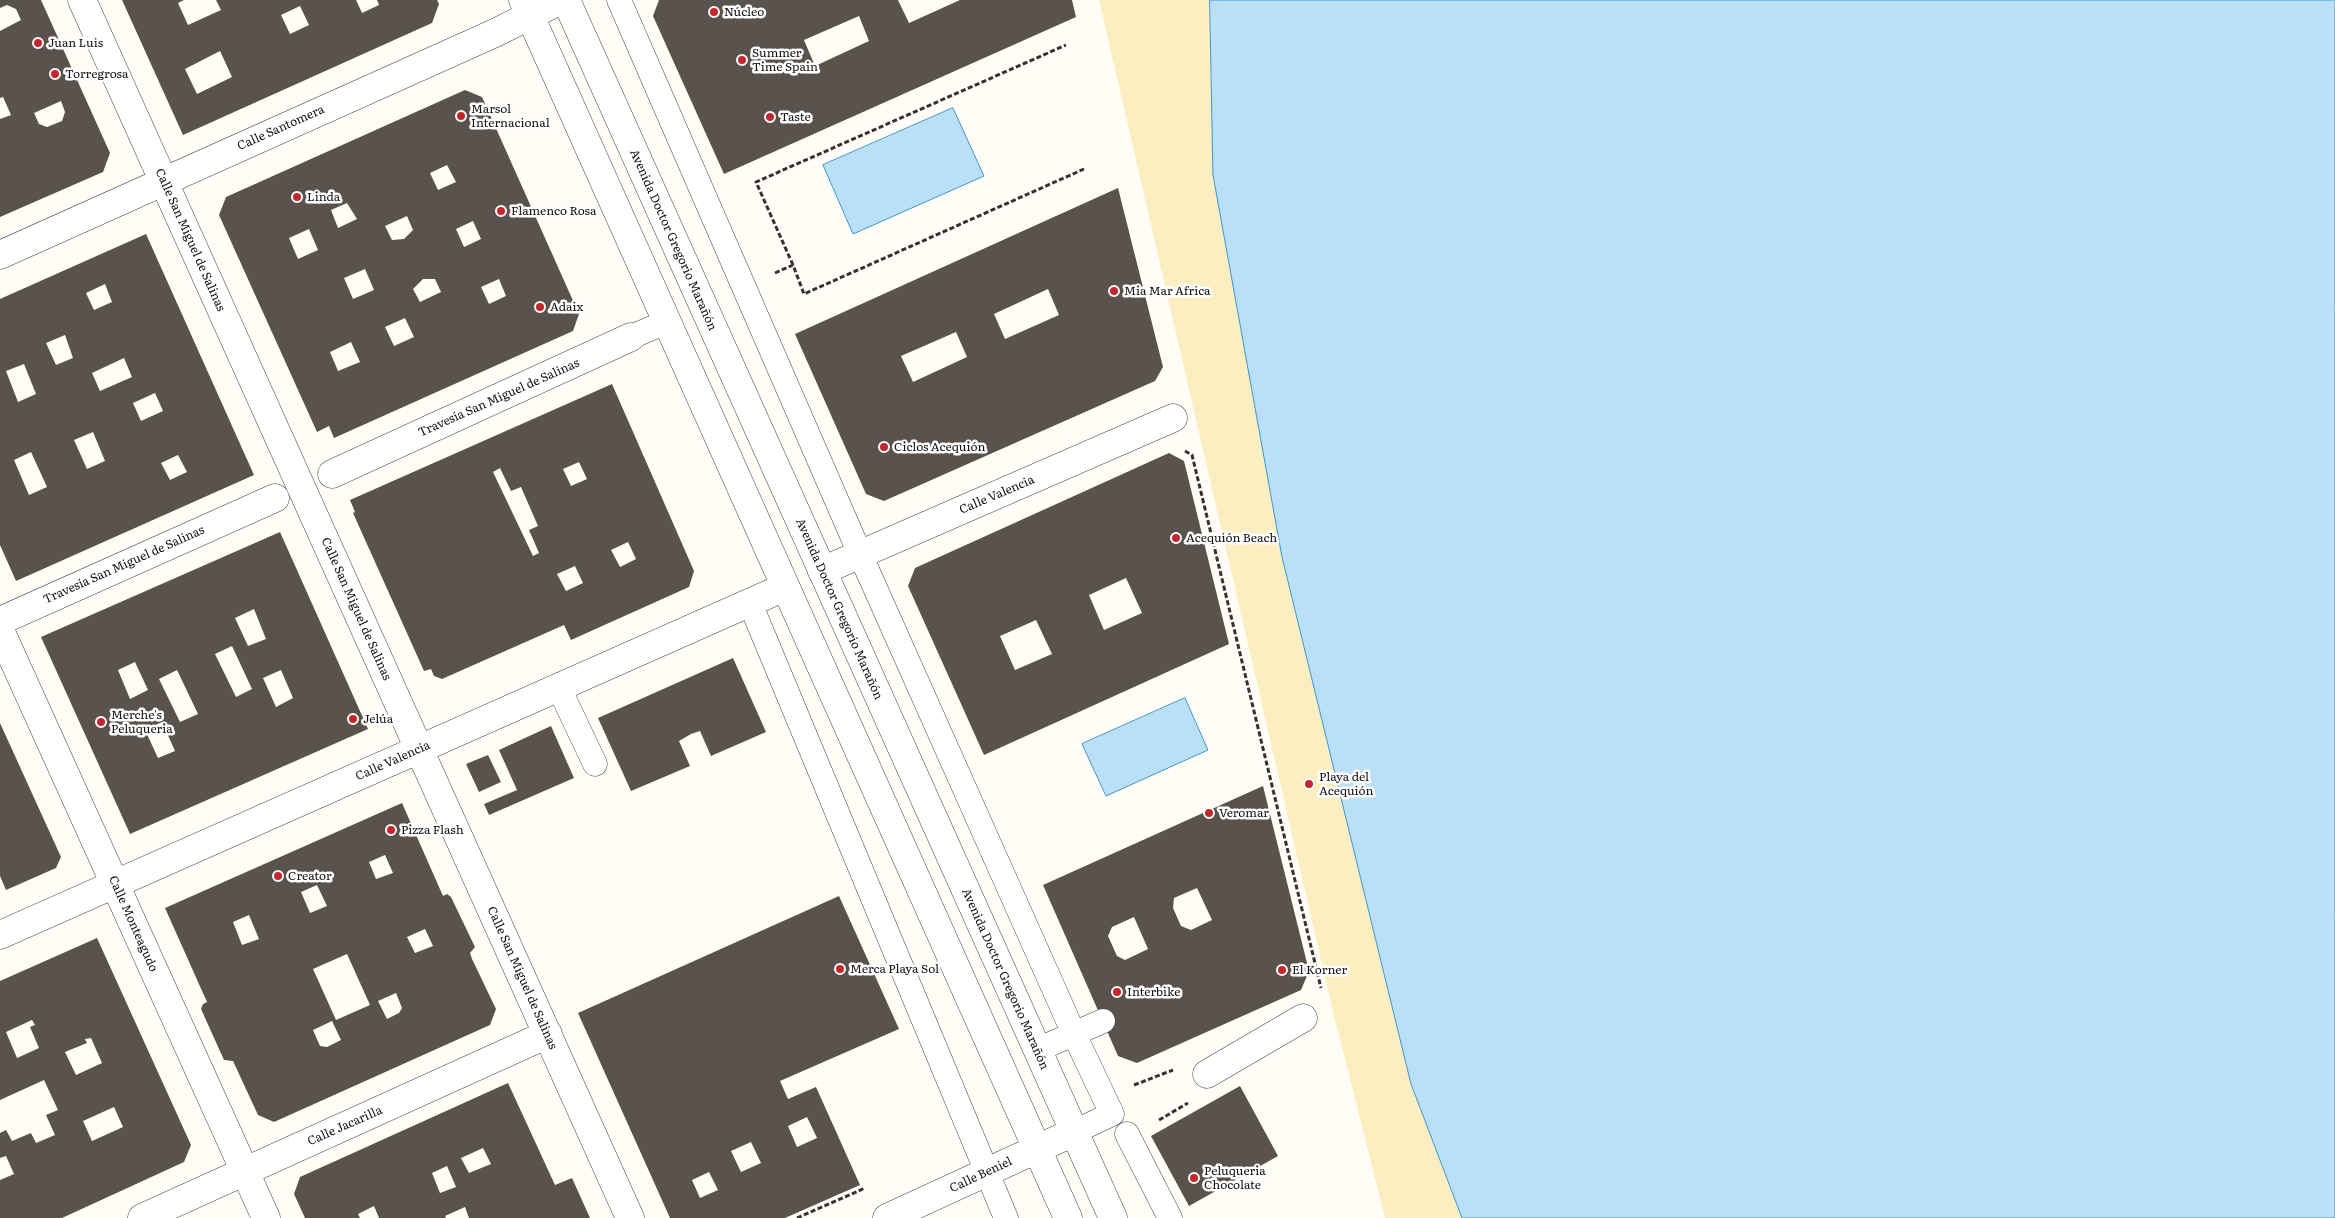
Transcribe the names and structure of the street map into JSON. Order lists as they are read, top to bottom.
{
  "streets": {
    "street": [
      "Calle Santomera",
      "Calle San Miguel de Salinas",
      "Avenida Doctor Gregorio Marañón",
      "Travesía San Miguel de Salinas",
      "Calle Valencia",
      "Calle Monteagudo",
      "Calle Jacarilla",
      "Calle Beniel"
    ]
  },
  "crossings": [
    ["Calle Santomera", "Calle San Miguel de Salinas"],
    ["Calle San Miguel de Salinas", "Calle Valencia"],
    ["Calle San Miguel de Salinas", "Calle Jacarilla"],
    ["Avenida Doctor Gregorio Marañón", "Calle Valencia"],
    ["Avenida Doctor Gregorio Marañón", "Calle Beniel"],
    ["Calle Valencia", "Calle Monteagudo"],
    ["Calle Monteagudo", "Calle Jacarilla"]
  ],
  "places": [
    "Núcleo",
    "Juan Luis",
    "Summer Time Spain",
    "Torregrosa",
    "Marsol Internacional",
    "Taste",
    "Linda",
    "Flamenco Rosa",
    "Mia Mar Africa",
    "Adaix",
    "Ciclos Acequión",
    "Acequión Beach",
    "Jelúa",
    "Merche's Peluqueria",
    "Playa del Acequión",
    "Veromar",
    "Pizza Flash",
    "Creator",
    "Merca Playa Sol",
    "El Korner",
    "Interbike",
    "Peluqueria Chocolate"
  ]
}
